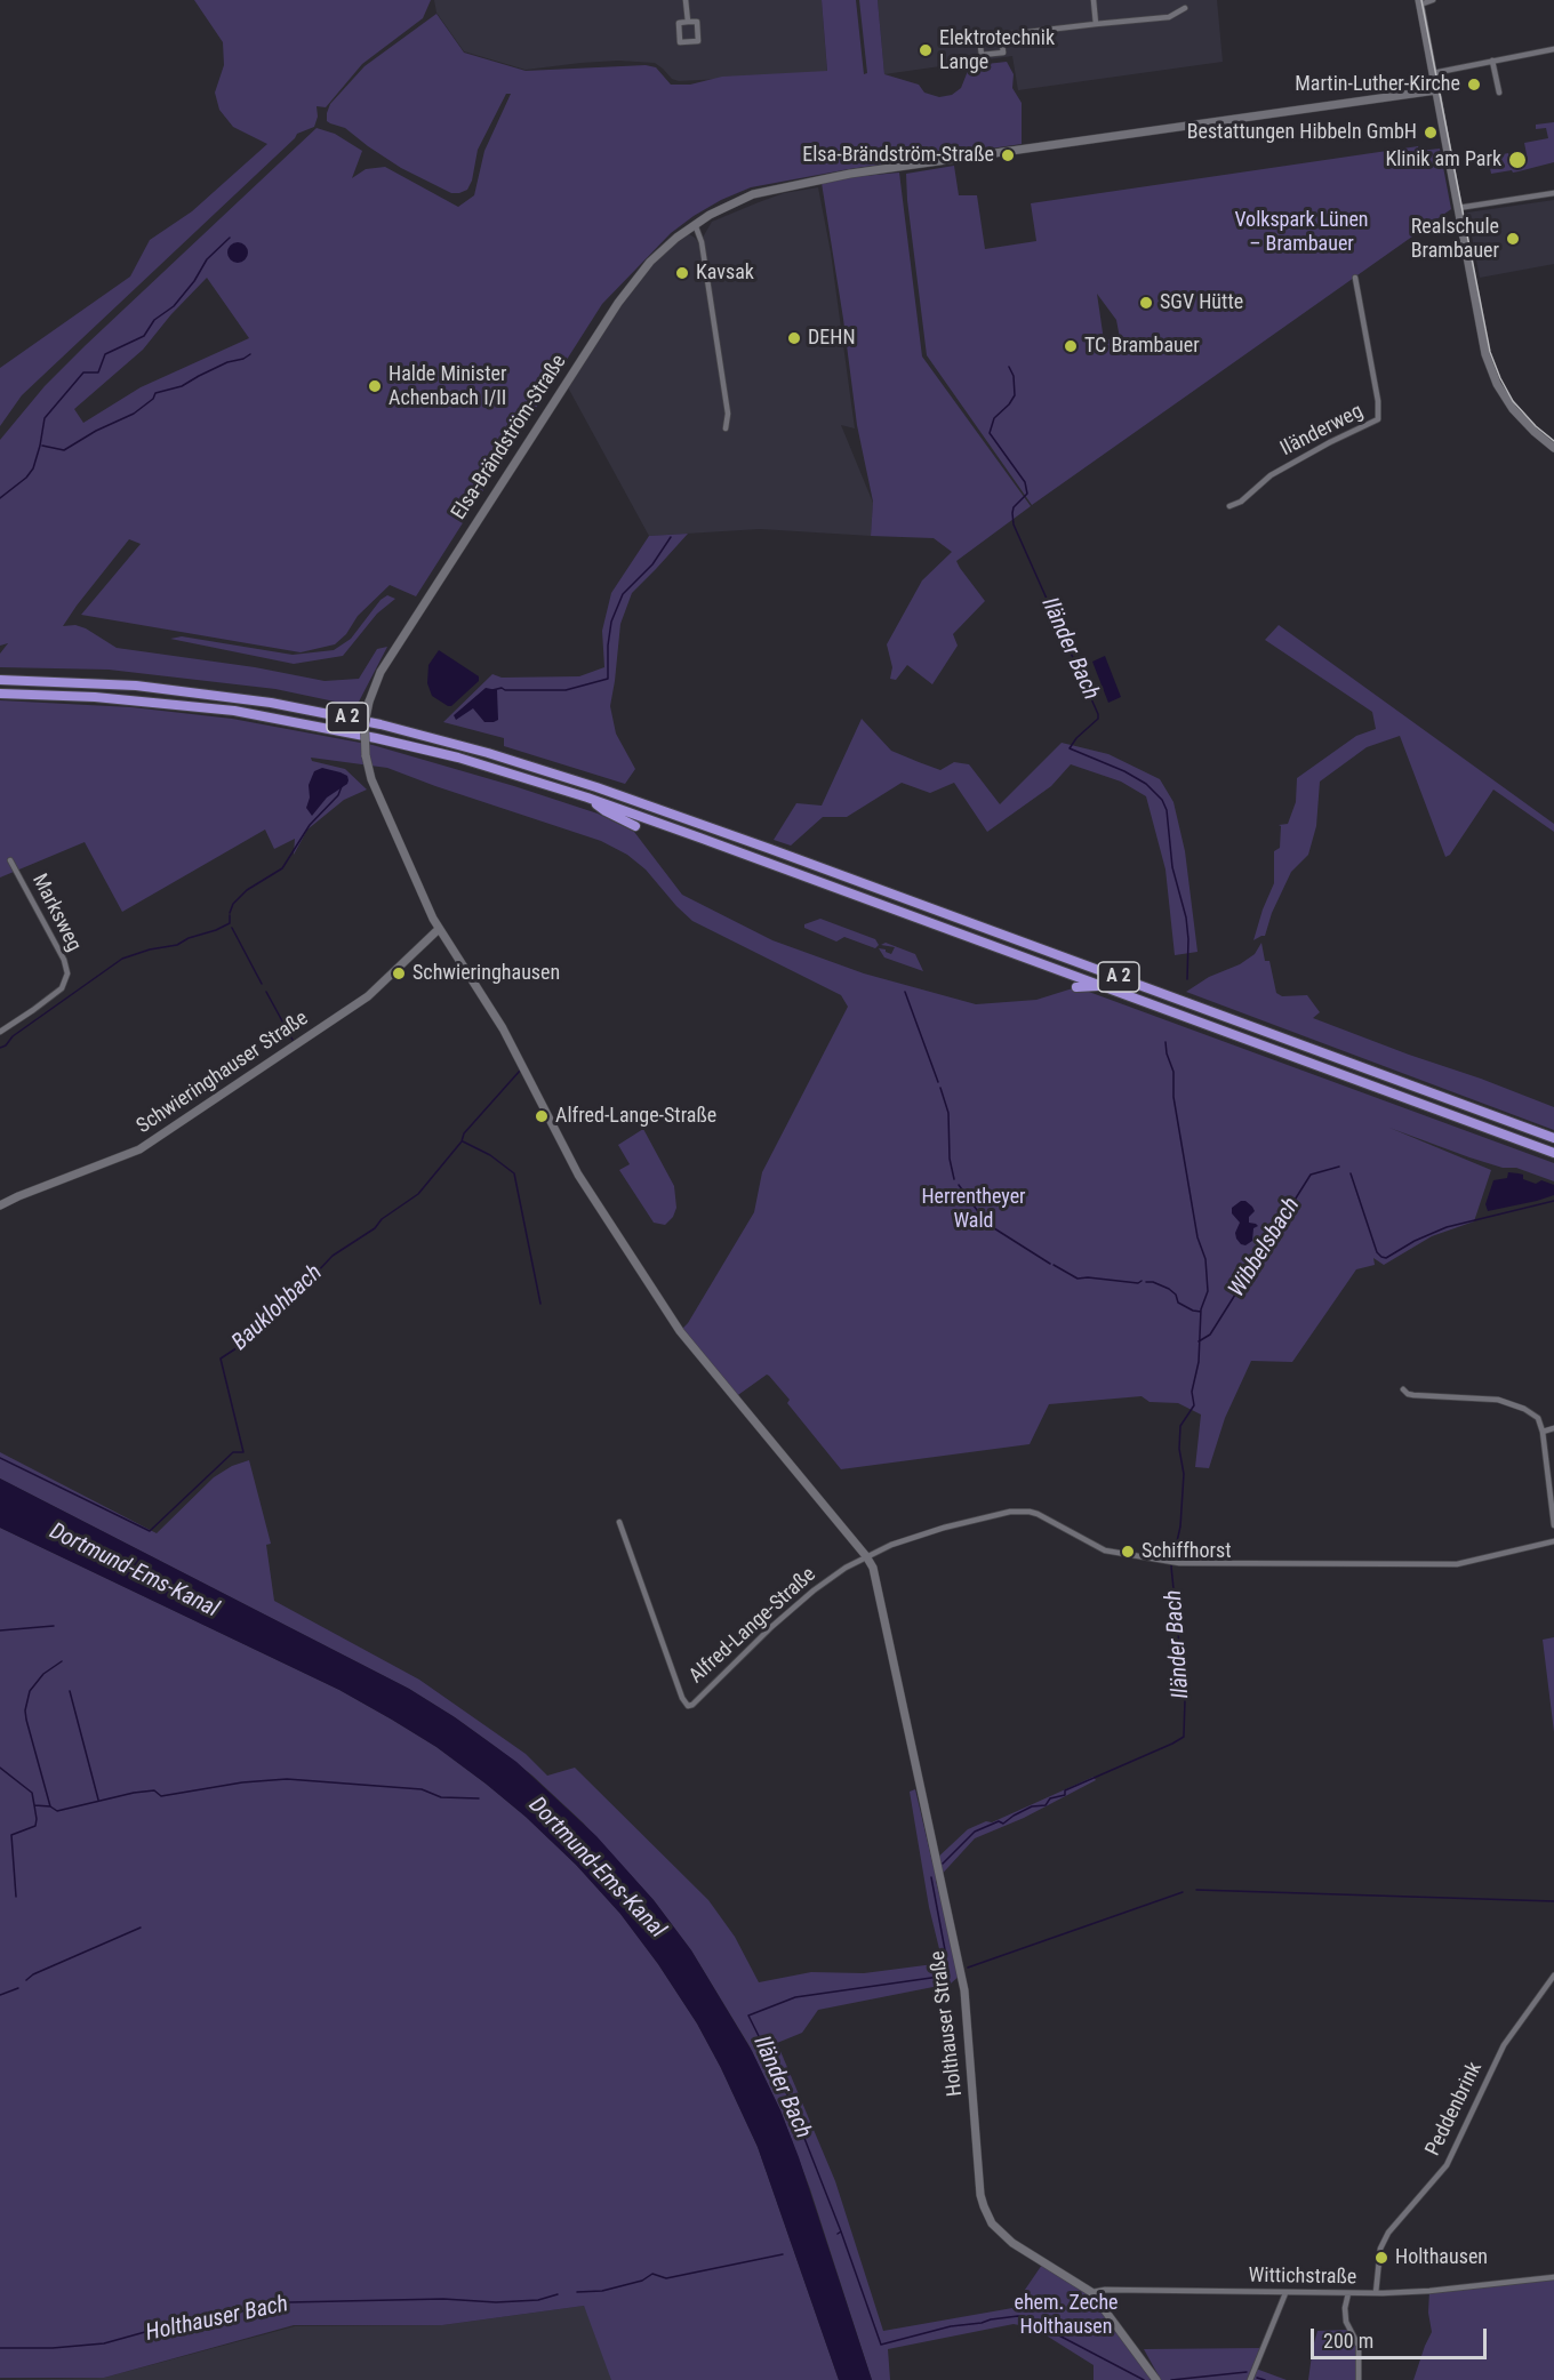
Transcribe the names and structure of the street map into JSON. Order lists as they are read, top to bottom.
{
  "streets": {
    "highway": ["A 2"],
    "street": [
      "Iländerweg",
      "Elsa-Brändström-Straße",
      "Marksweg",
      "Schwieringhauser Straße",
      "Alfred-Lange-Straße",
      "Holthauser Straße",
      "Peddenbrink",
      "Wittichstraße"
    ]
  },
  "crossings": [
    ["Elsa-Brändström-Straße", "Schwieringhauser Straße"],
    ["Alfred-Lange-Straße", "Holthauser Straße"],
    ["Holthauser Straße", "Wittichstraße"],
    ["Peddenbrink", "Wittichstraße"]
  ],
  "water": [
    "Iländer Bach",
    "Wibbelsbach",
    "Bauklohbach",
    "Dortmund-Ems-Kanal",
    "Holthauser Bach"
  ],
  "parks": ["Volkspark Lünen – Brambauer", "Herrentheyer Wald", "ehem. Zeche Holthausen"],
  "places": [
    "Elektrotechnik Lange",
    "Martin-Luther-Kirche",
    "Bestattungen Hibbeln GmbH",
    "Elsa-Brändström-Straße",
    "Klinik am Park",
    "Realschule Brambauer",
    "Kavsak",
    "SGV Hütte",
    "DEHN",
    "TC Brambauer",
    "Halde Minister Achenbach I/II",
    "Schwieringhausen",
    "Alfred-Lange-Straße",
    "Schiffhorst",
    "Holthausen"
  ],
  "scale_bar": "200 m"
}
